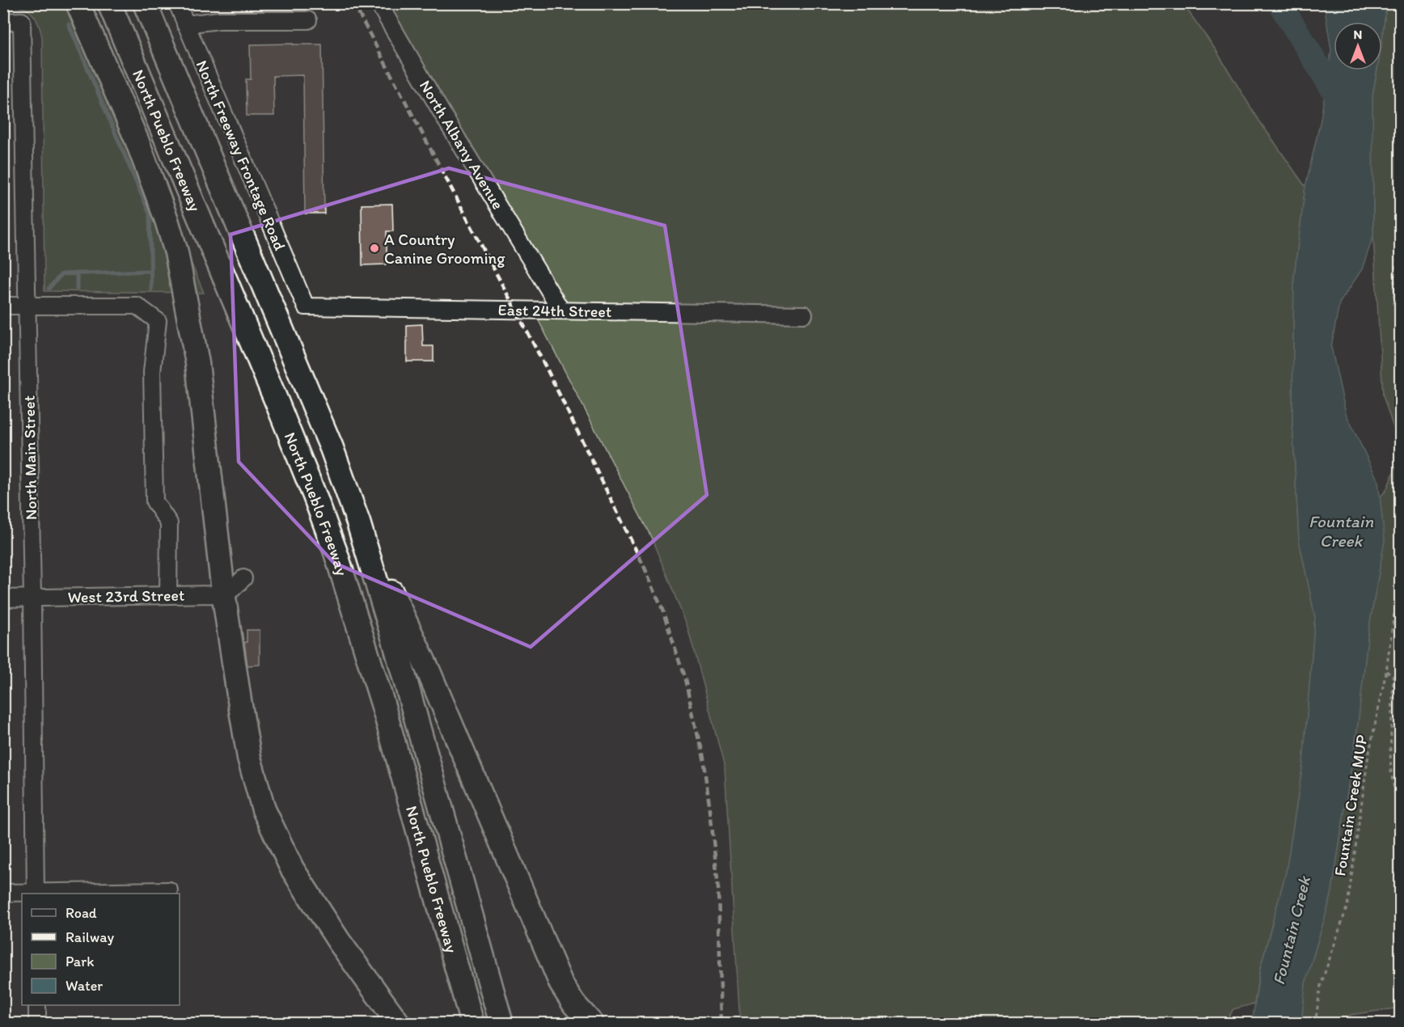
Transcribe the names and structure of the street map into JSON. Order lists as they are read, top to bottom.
{
  "streets": {
    "highway": ["North Pueblo Freeway"],
    "street": [
      "North Albany Avenue",
      "North Freeway Frontage Road",
      "East 24th Street",
      "North Main Street",
      "West 23rd Street"
    ],
    "path": ["Fountain Creek MUP"]
  },
  "crossings": [
    ["North Albany Avenue", "East 24th Street"],
    ["North Freeway Frontage Road", "East 24th Street"],
    ["North Main Street", "West 23rd Street"]
  ],
  "water": ["Fountain Creek"],
  "places": ["A Country Canine Grooming"],
  "legend": [
    "Road",
    "Railway",
    "Park",
    "Water"
  ],
  "north": "top"
}
